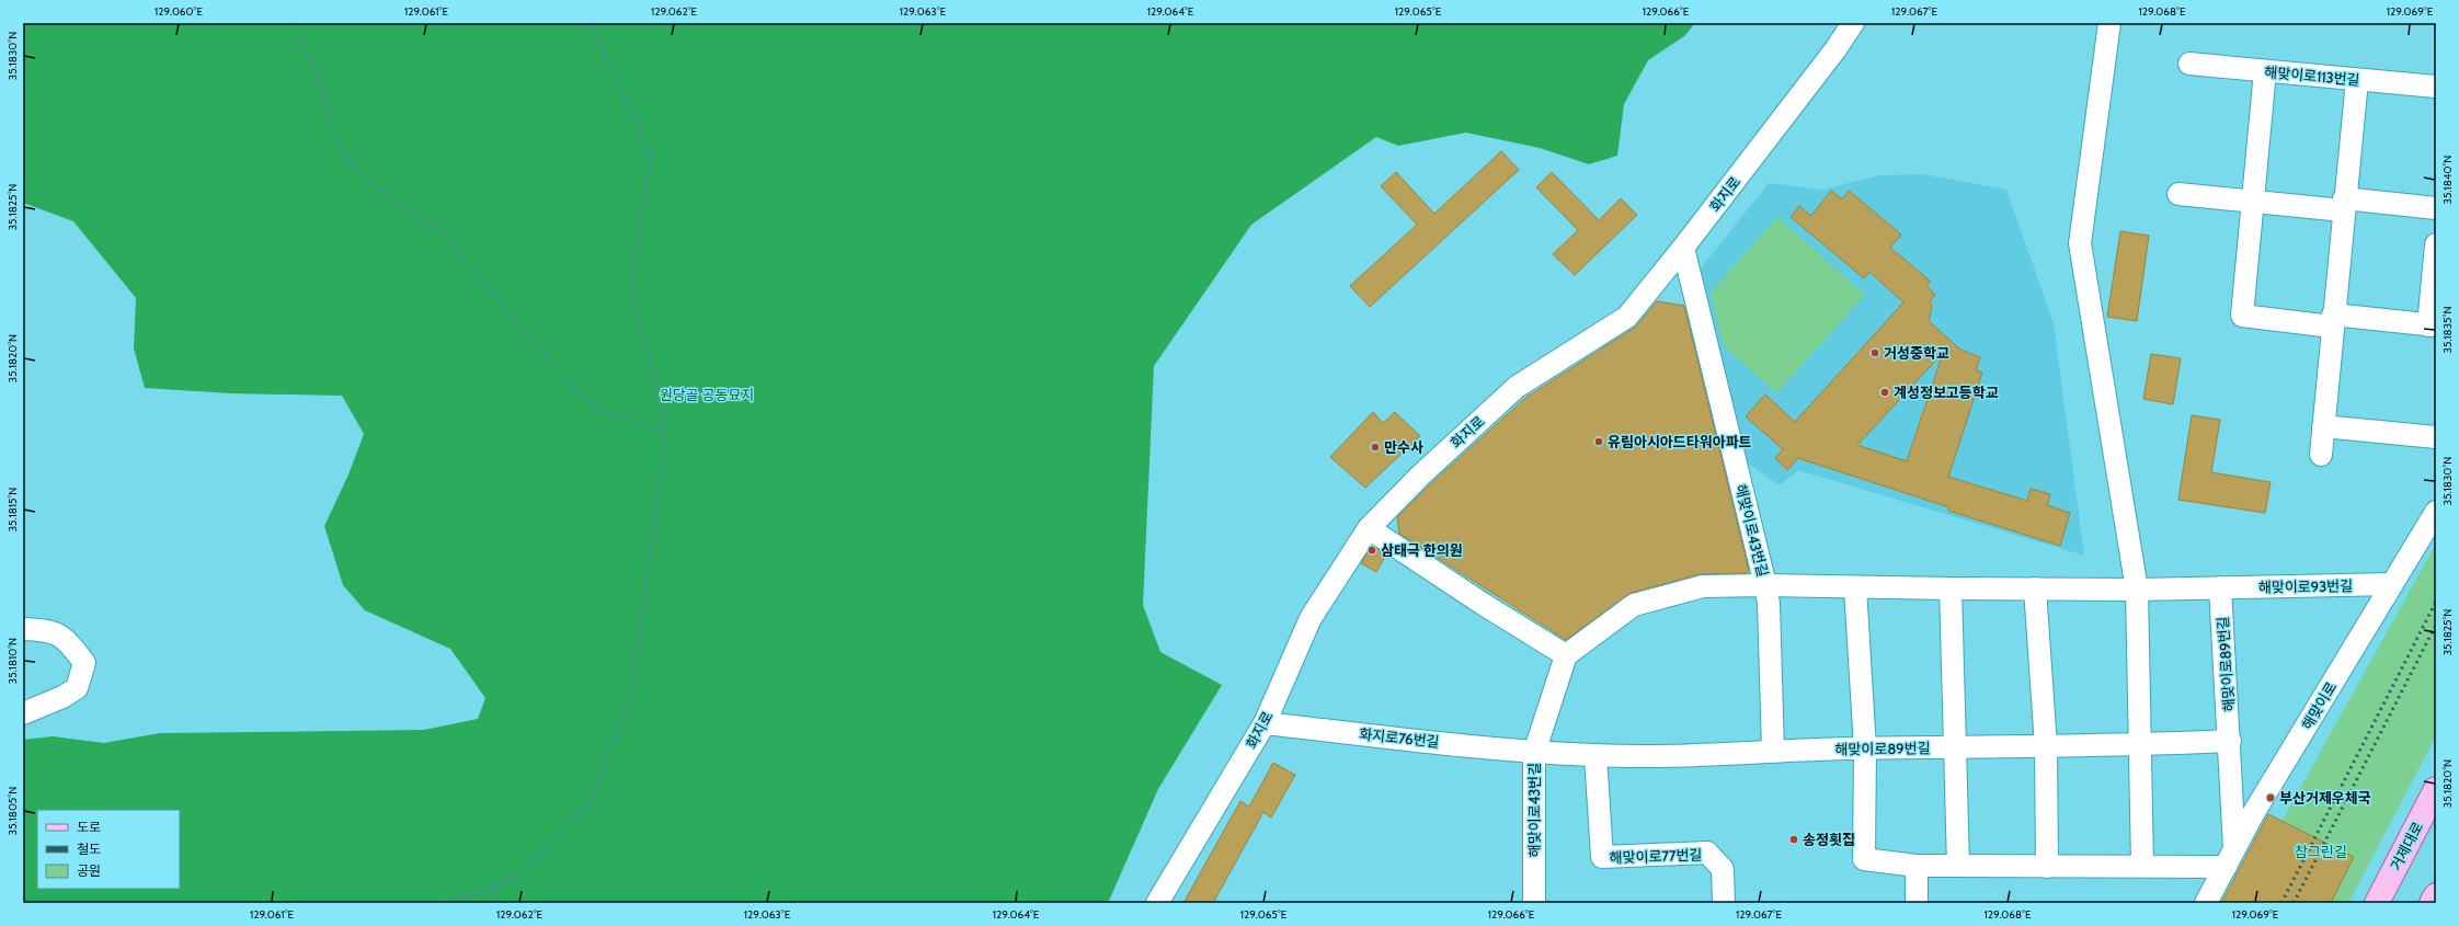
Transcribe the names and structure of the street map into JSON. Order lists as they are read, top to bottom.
{
  "streets": {
    "main road": ["거제대로"],
    "street": [
      "해맞이로113번길",
      "화지로",
      "해맞이로43번길",
      "해맞이로93번길",
      "해맞이로89번길",
      "해맞이로",
      "화지로76번길",
      "해맞이로77번길"
    ]
  },
  "crossings": [
    ["화지로", "해맞이로43번길"],
    ["화지로", "화지로76번길"],
    ["해맞이로43번길", "해맞이로93번길"],
    ["해맞이로43번길", "해맞이로89번길"],
    ["해맞이로43번길", "화지로76번길"],
    ["해맞이로93번길", "해맞이로89번길"],
    ["해맞이로93번길", "해맞이로"],
    ["해맞이로89번길", "해맞이로"],
    ["해맞이로89번길", "화지로76번길"],
    ["해맞이로89번길", "해맞이로77번길"]
  ],
  "parks": ["원당골 공동묘지", "참그린길"],
  "places": [
    "거성중학교",
    "계성정보고등학교",
    "유림아시아드타워아파트",
    "만수사",
    "삼태극 한의원",
    "부산거제우체국",
    "송정횟집"
  ],
  "legend": ["도로", "철도", "공원"],
  "coordinates": [
    "129.060°E",
    "129.061°E",
    "129.062°E",
    "129.063°E",
    "129.064°E",
    "129.065°E",
    "129.066°E",
    "129.067°E",
    "129.068°E",
    "129.069°E",
    "35.1830°N",
    "35.1840°N",
    "35.1825°N",
    "35.1835°N",
    "35.1820°N",
    "35.1815°N",
    "35.1810°N",
    "35.1805°N"
  ]
}
